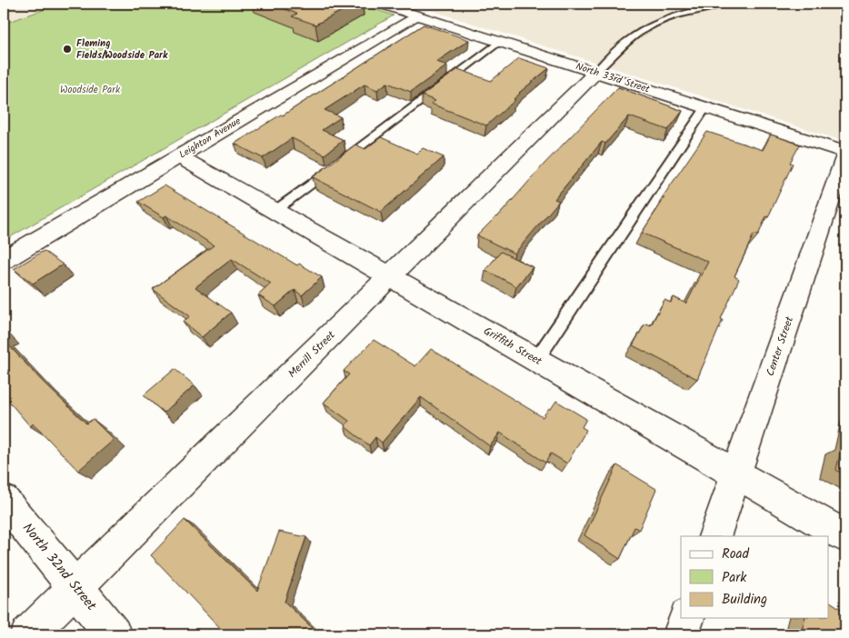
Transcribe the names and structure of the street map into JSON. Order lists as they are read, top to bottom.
{
  "streets": {
    "street": [
      "North 33rd Street",
      "Leighton Avenue",
      "Griffith Street",
      "Center Street",
      "Merrill Street",
      "North 32nd Street"
    ]
  },
  "crossings": [
    ["North 33rd Street", "Leighton Avenue"],
    ["North 33rd Street", "Center Street"],
    ["North 33rd Street", "Merrill Street"],
    ["Leighton Avenue", "Griffith Street"],
    ["Griffith Street", "Center Street"],
    ["Griffith Street", "Merrill Street"],
    ["Merrill Street", "North 32nd Street"]
  ],
  "parks": ["Woodside Park"],
  "places": ["Fleming Fields/Woodside Park"],
  "legend": ["Road", "Park", "Building"]
}
